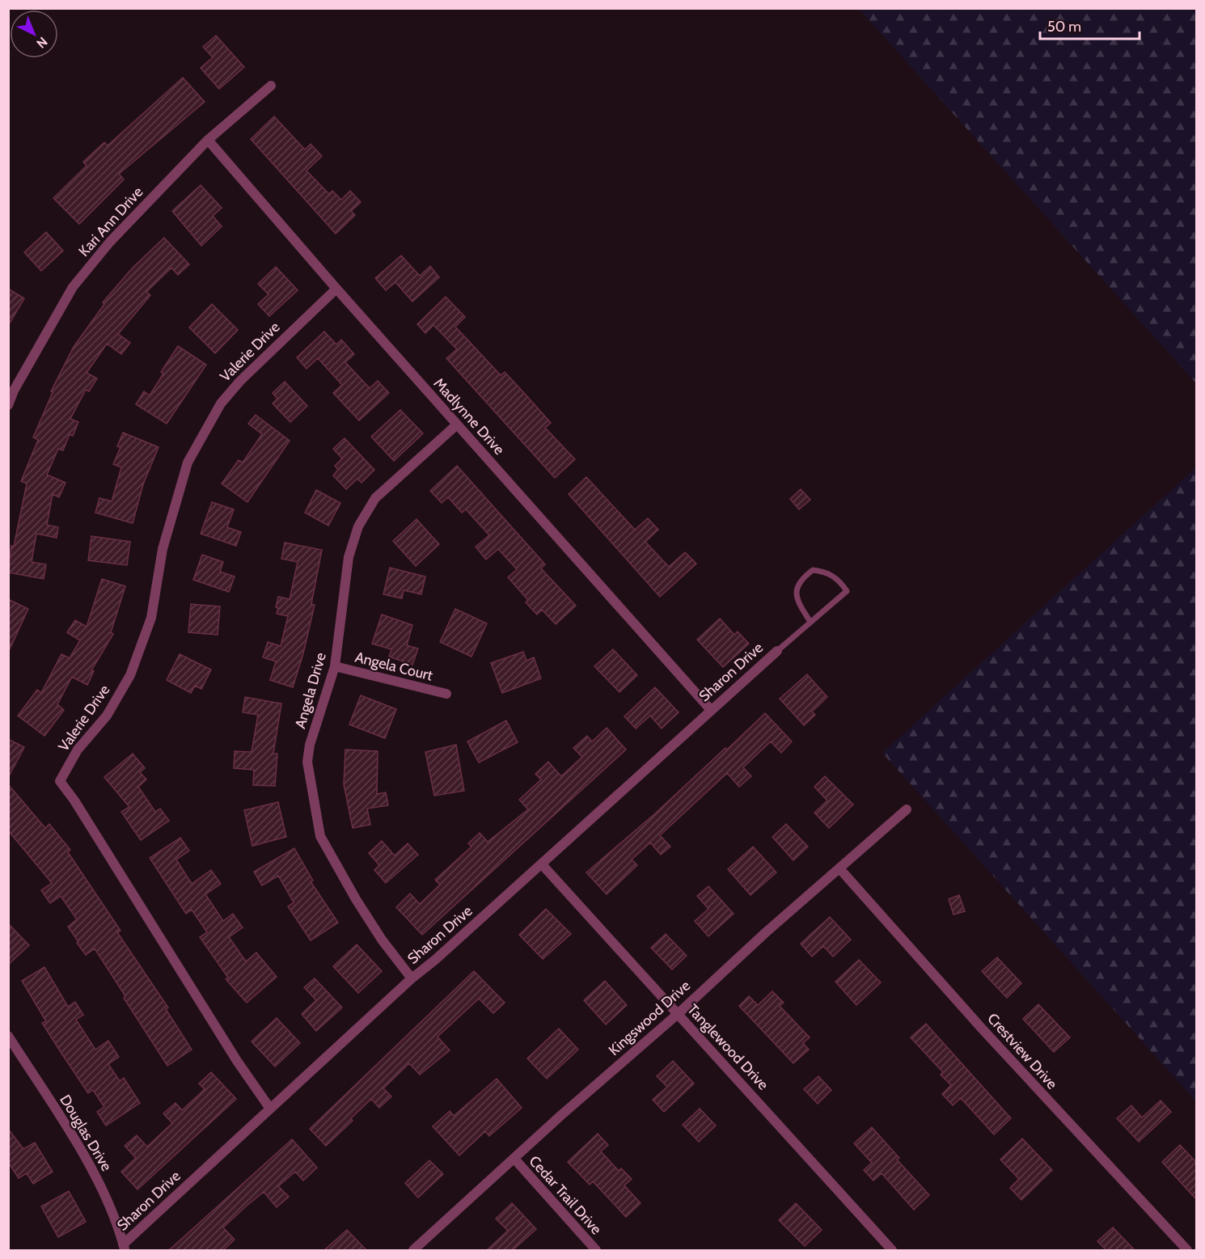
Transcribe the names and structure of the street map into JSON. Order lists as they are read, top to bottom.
{
  "streets": {
    "street": [
      "Kari Ann Drive",
      "Valerie Drive",
      "Madlynne Drive",
      "Angela Court",
      "Sharon Drive",
      "Angela Drive",
      "Kingswood Drive",
      "Tanglewood Drive",
      "Crestview Drive",
      "Douglas Drive",
      "Cedar Trail Drive"
    ]
  },
  "crossings": [
    ["Kari Ann Drive", "Madlynne Drive"],
    ["Valerie Drive", "Madlynne Drive"],
    ["Valerie Drive", "Sharon Drive"],
    ["Madlynne Drive", "Sharon Drive"],
    ["Madlynne Drive", "Angela Drive"],
    ["Angela Court", "Angela Drive"],
    ["Sharon Drive", "Angela Drive"],
    ["Sharon Drive", "Tanglewood Drive"],
    ["Sharon Drive", "Douglas Drive"],
    ["Kingswood Drive", "Tanglewood Drive"],
    ["Kingswood Drive", "Crestview Drive"],
    ["Kingswood Drive", "Cedar Trail Drive"]
  ],
  "scale_bar": "50 m",
  "north": "bottom right"
}
